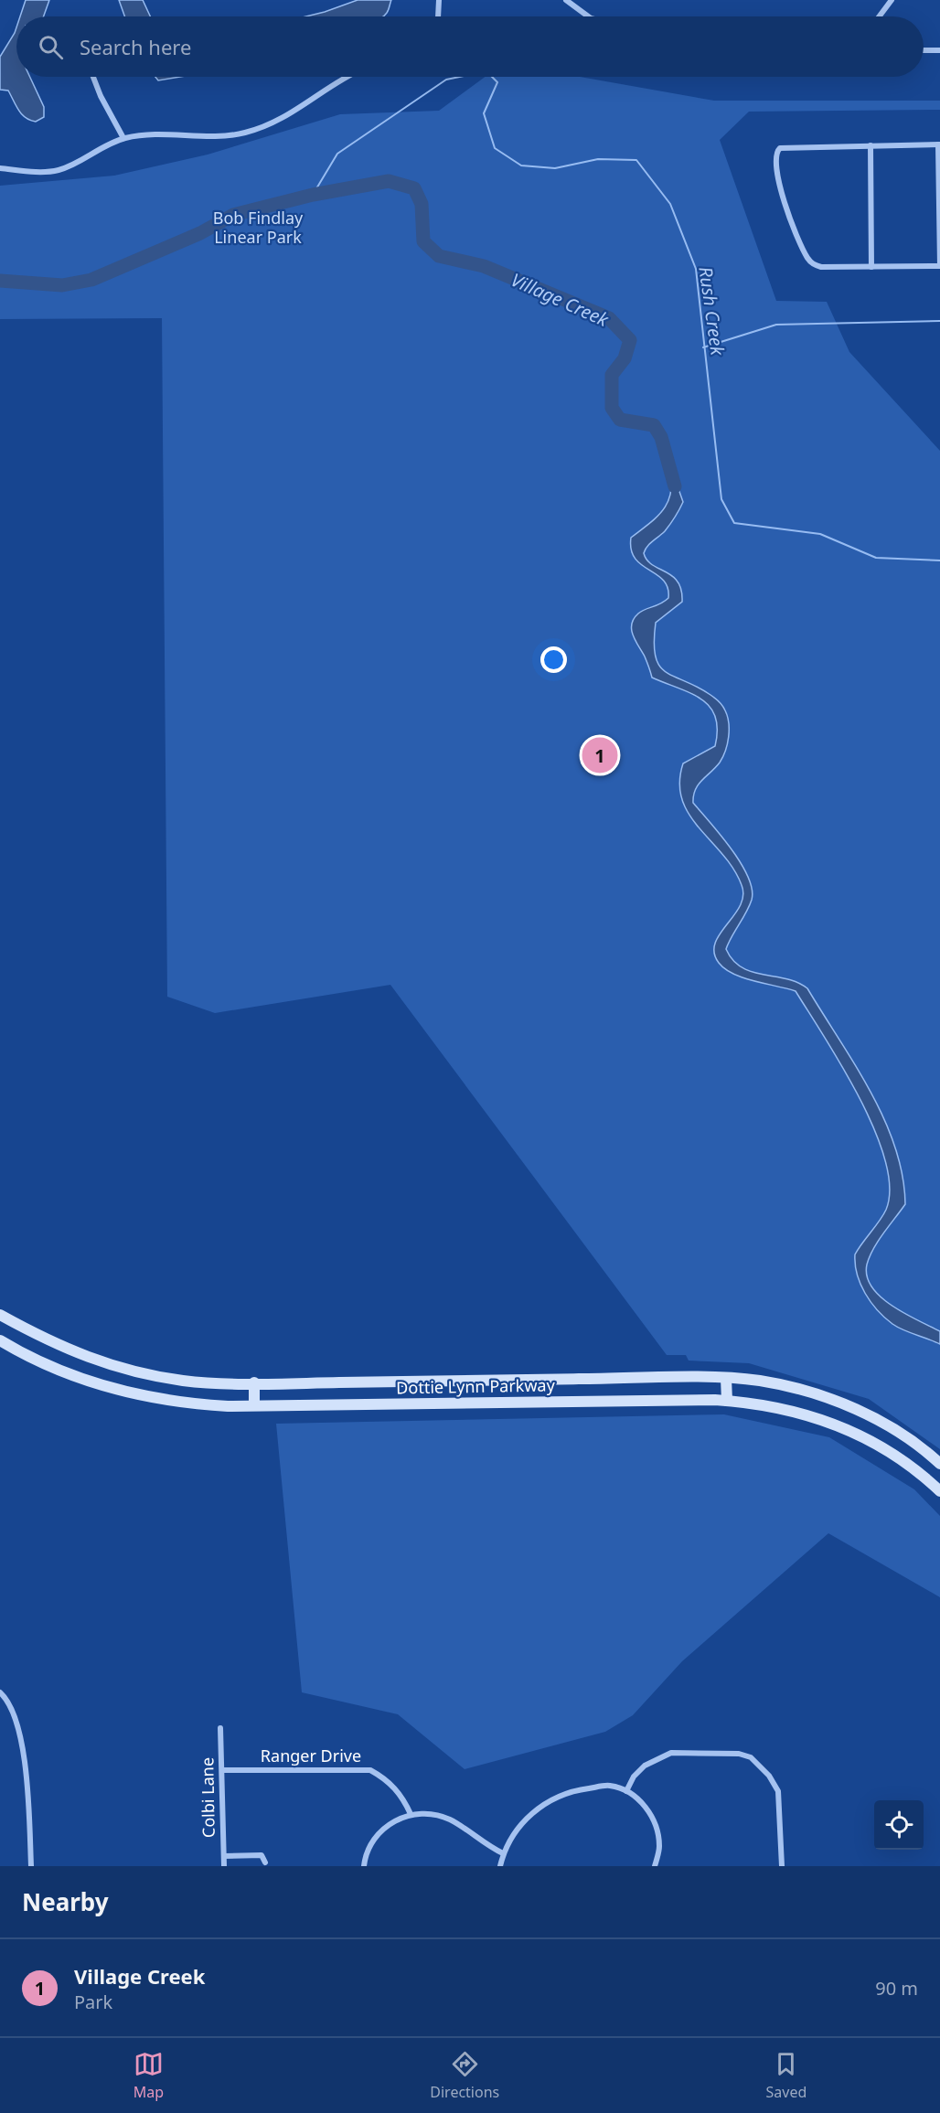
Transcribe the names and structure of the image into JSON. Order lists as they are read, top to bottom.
{
  "streets": {
    "main road": ["Dottie Lynn Parkway"],
    "street": ["Ranger Drive", "Colbi Lane"]
  },
  "crossings": [
    ["Ranger Drive", "Colbi Lane"]
  ],
  "water": ["Village Creek", "Rush Creek"],
  "parks": ["Bob Findlay Linear Park"],
  "page": {
    "search": "Search here",
    "pins": "1",
    "heading": "Nearby",
    "list": [
      {
        "mark": "1",
        "name": "Village Creek",
        "note": "Park",
        "value": "90 m"
      }
    ],
    "nav": ["Map", "Directions", "Saved"]
  }
}
